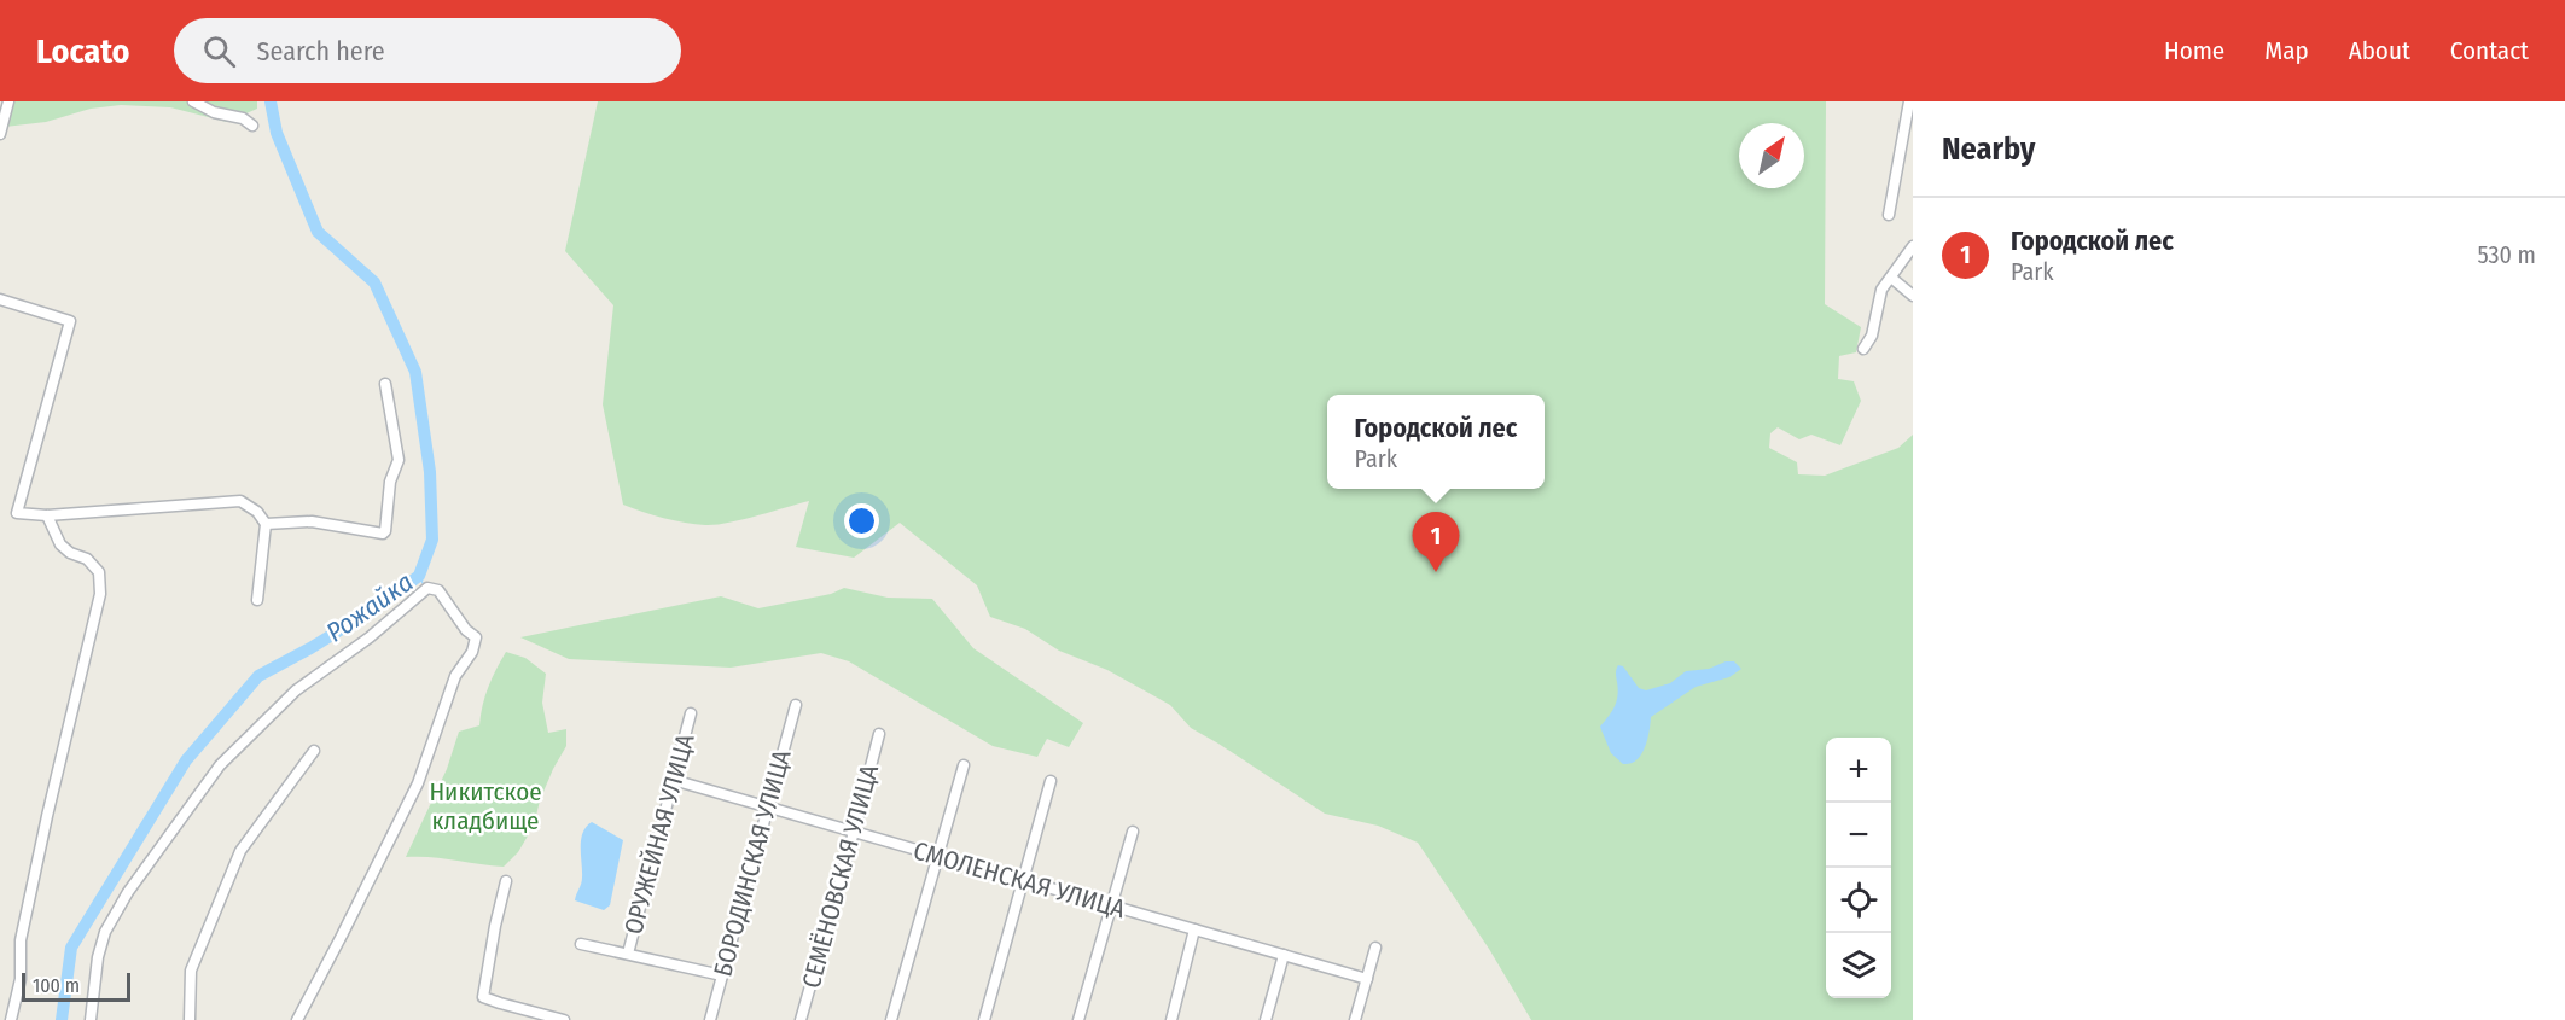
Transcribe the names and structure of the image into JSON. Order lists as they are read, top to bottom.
{
  "streets": {
    "street": [
      "ОРУЖЕЙНАЯ УЛИЦА",
      "БОРОДИНСКАЯ УЛИЦА",
      "СЕМЁНОВСКАЯ УЛИЦА",
      "СМОЛЕНСКАЯ УЛИЦА"
    ]
  },
  "crossings": [
    ["ОРУЖЕЙНАЯ УЛИЦА", "СМОЛЕНСКАЯ УЛИЦА"],
    ["БОРОДИНСКАЯ УЛИЦА", "СМОЛЕНСКАЯ УЛИЦА"],
    ["СЕМЁНОВСКАЯ УЛИЦА", "СМОЛЕНСКАЯ УЛИЦА"]
  ],
  "water": ["Рожайка"],
  "parks": ["Никитское кладбище"],
  "scale_bar": "100 m",
  "north": "top right",
  "page": {
    "header": "Locato",
    "search": "Search here",
    "nav": [
      "Home",
      "Map",
      "About",
      "Contact"
    ],
    "heading": "Nearby",
    "list": [
      {
        "mark": "1",
        "name": "Городской лес",
        "note": "Park",
        "value": "530 m"
      }
    ],
    "popup": ["Городской лес", "Park"],
    "pins": "1",
    "map_buttons": ["+", "−"],
    "scale": "100 m"
  }
}
